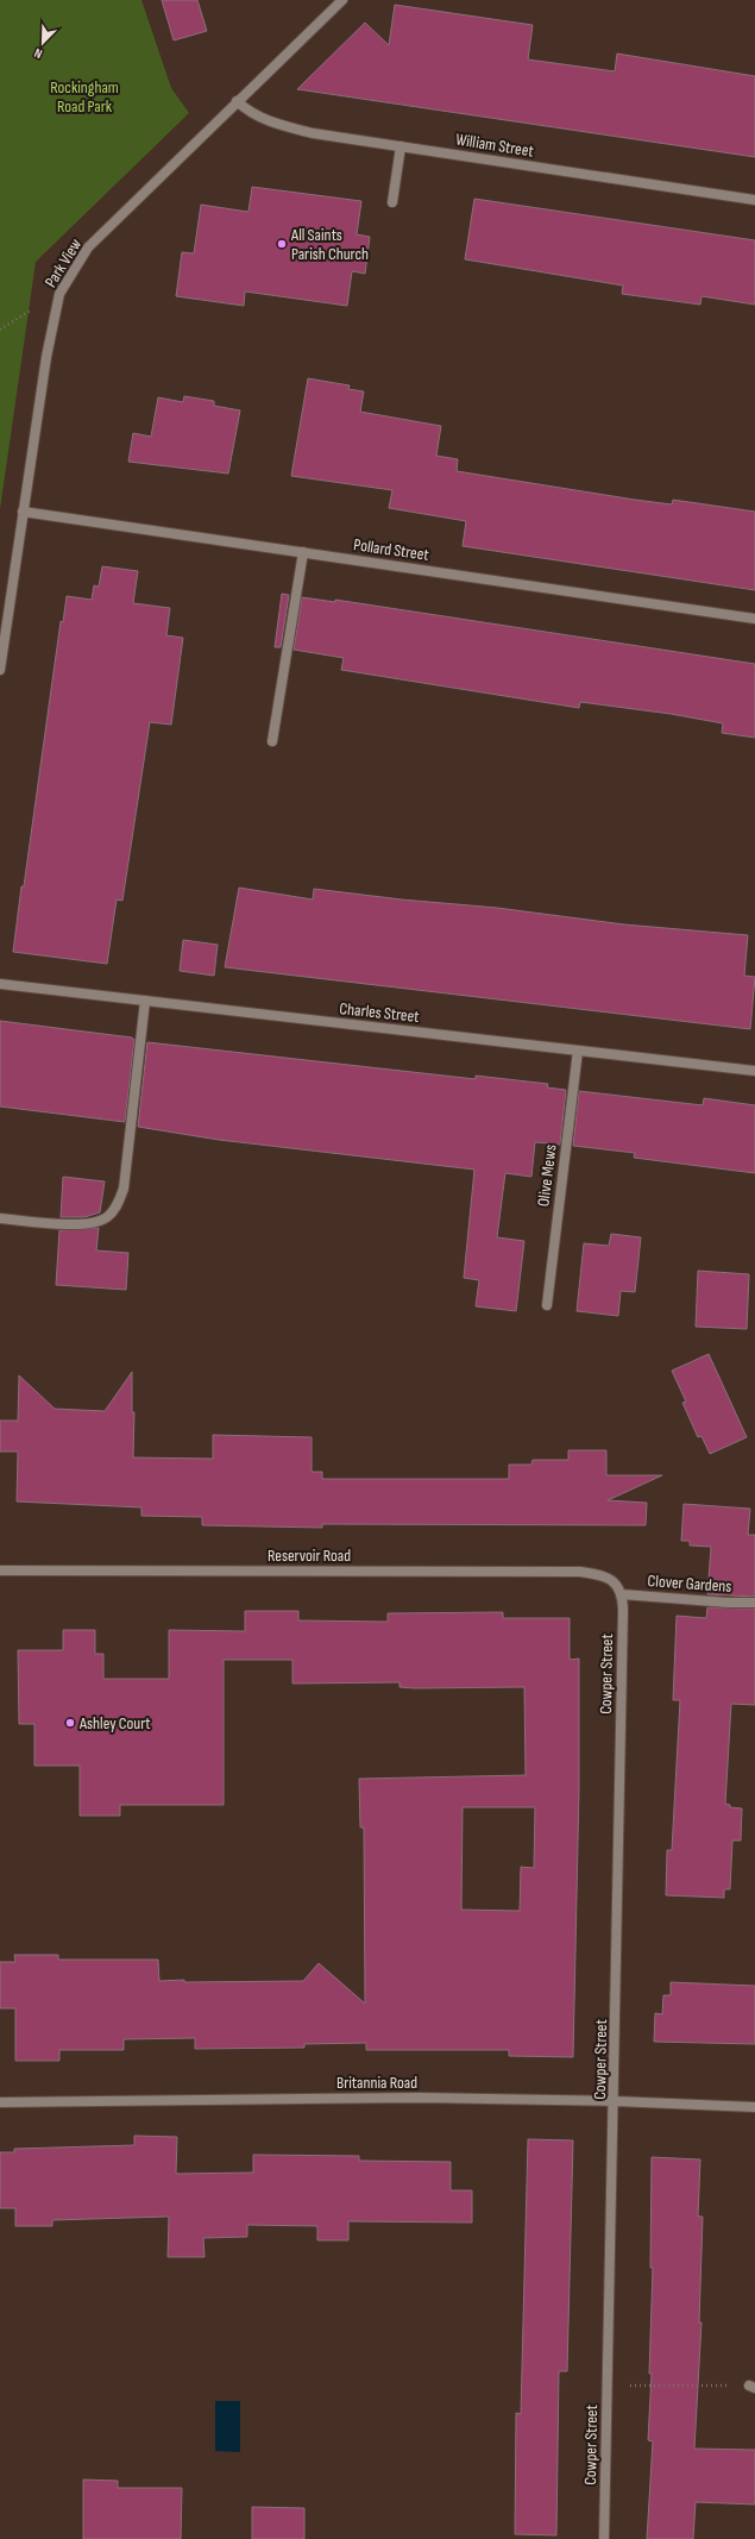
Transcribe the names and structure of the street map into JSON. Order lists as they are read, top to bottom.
{
  "streets": {
    "street": [
      "William Street",
      "Park View",
      "Pollard Street",
      "Charles Street",
      "Olive Mews",
      "Reservoir Road",
      "Clover Gardens",
      "Cowper Street",
      "Britannia Road"
    ]
  },
  "crossings": [
    ["William Street", "Park View"],
    ["Park View", "Pollard Street"],
    ["Charles Street", "Olive Mews"],
    ["Reservoir Road", "Cowper Street"],
    ["Clover Gardens", "Cowper Street"],
    ["Cowper Street", "Britannia Road"]
  ],
  "parks": ["Rockingham Road Park"],
  "places": ["All Saints Parish Church", "Ashley Court"],
  "north": "bottom left"
}
